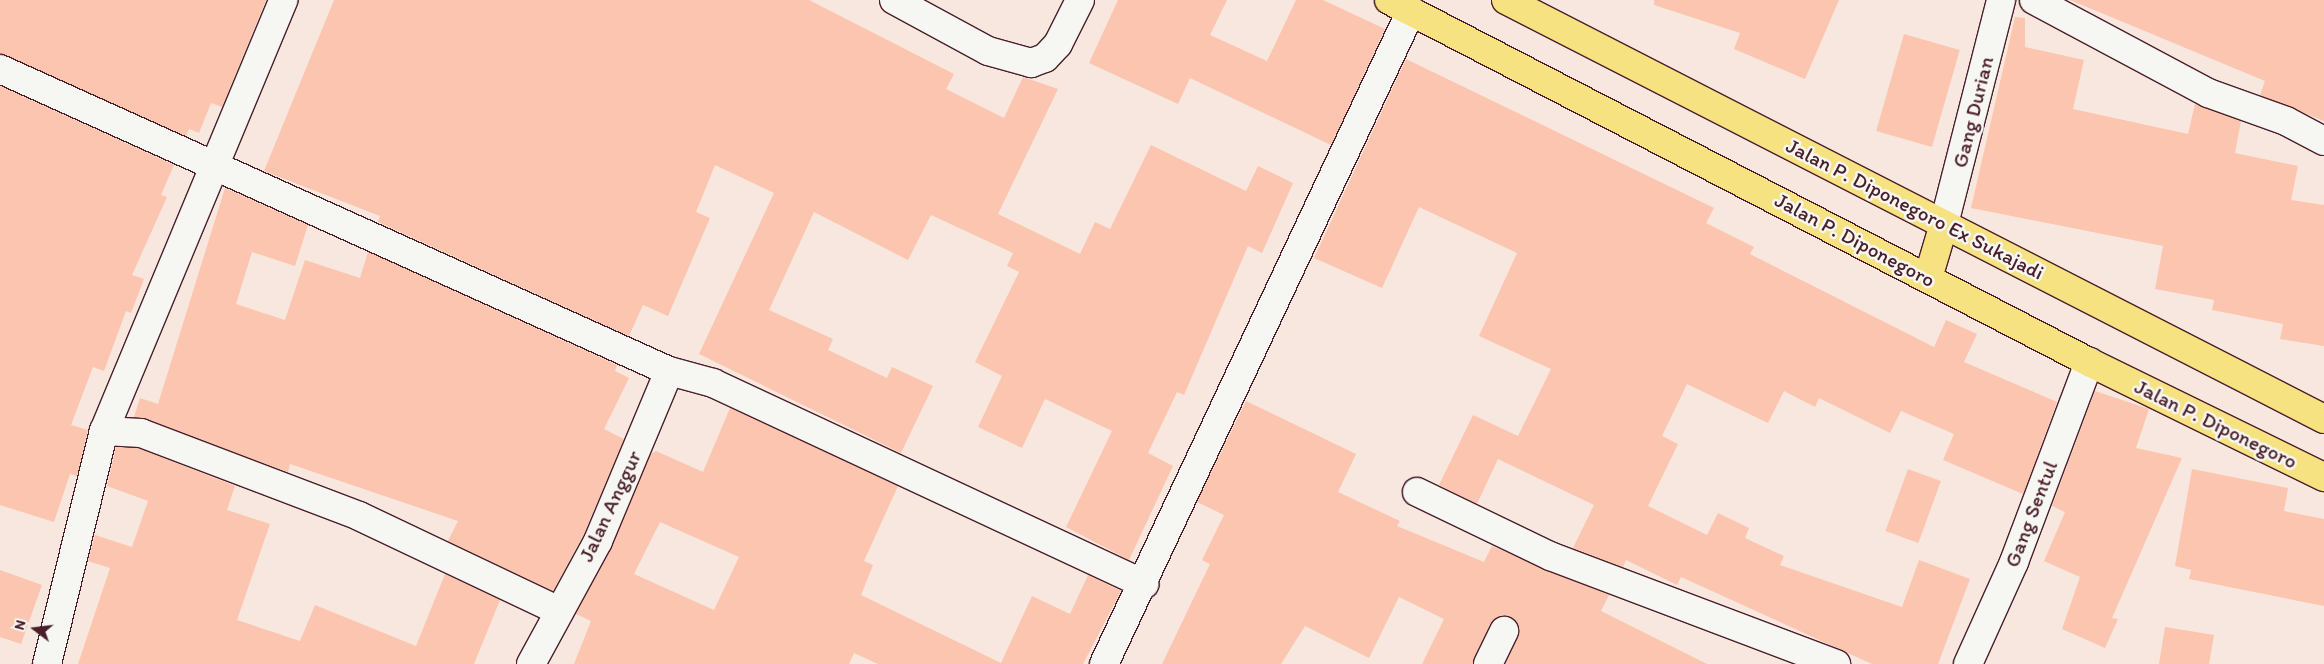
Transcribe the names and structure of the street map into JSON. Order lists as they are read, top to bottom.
{
  "streets": {
    "main road": ["Jalan P. Diponegoro Ex Sukajadi", "Jalan P. Diponegoro"],
    "street": ["Gang Durian", "Jalan Anggur", "Gang Sentul"]
  },
  "crossings": [
    ["Gang Durian", "Jalan P. Diponegoro Ex Sukajadi"],
    ["Jalan P. Diponegoro", "Gang Sentul"]
  ],
  "north": "left"
}
